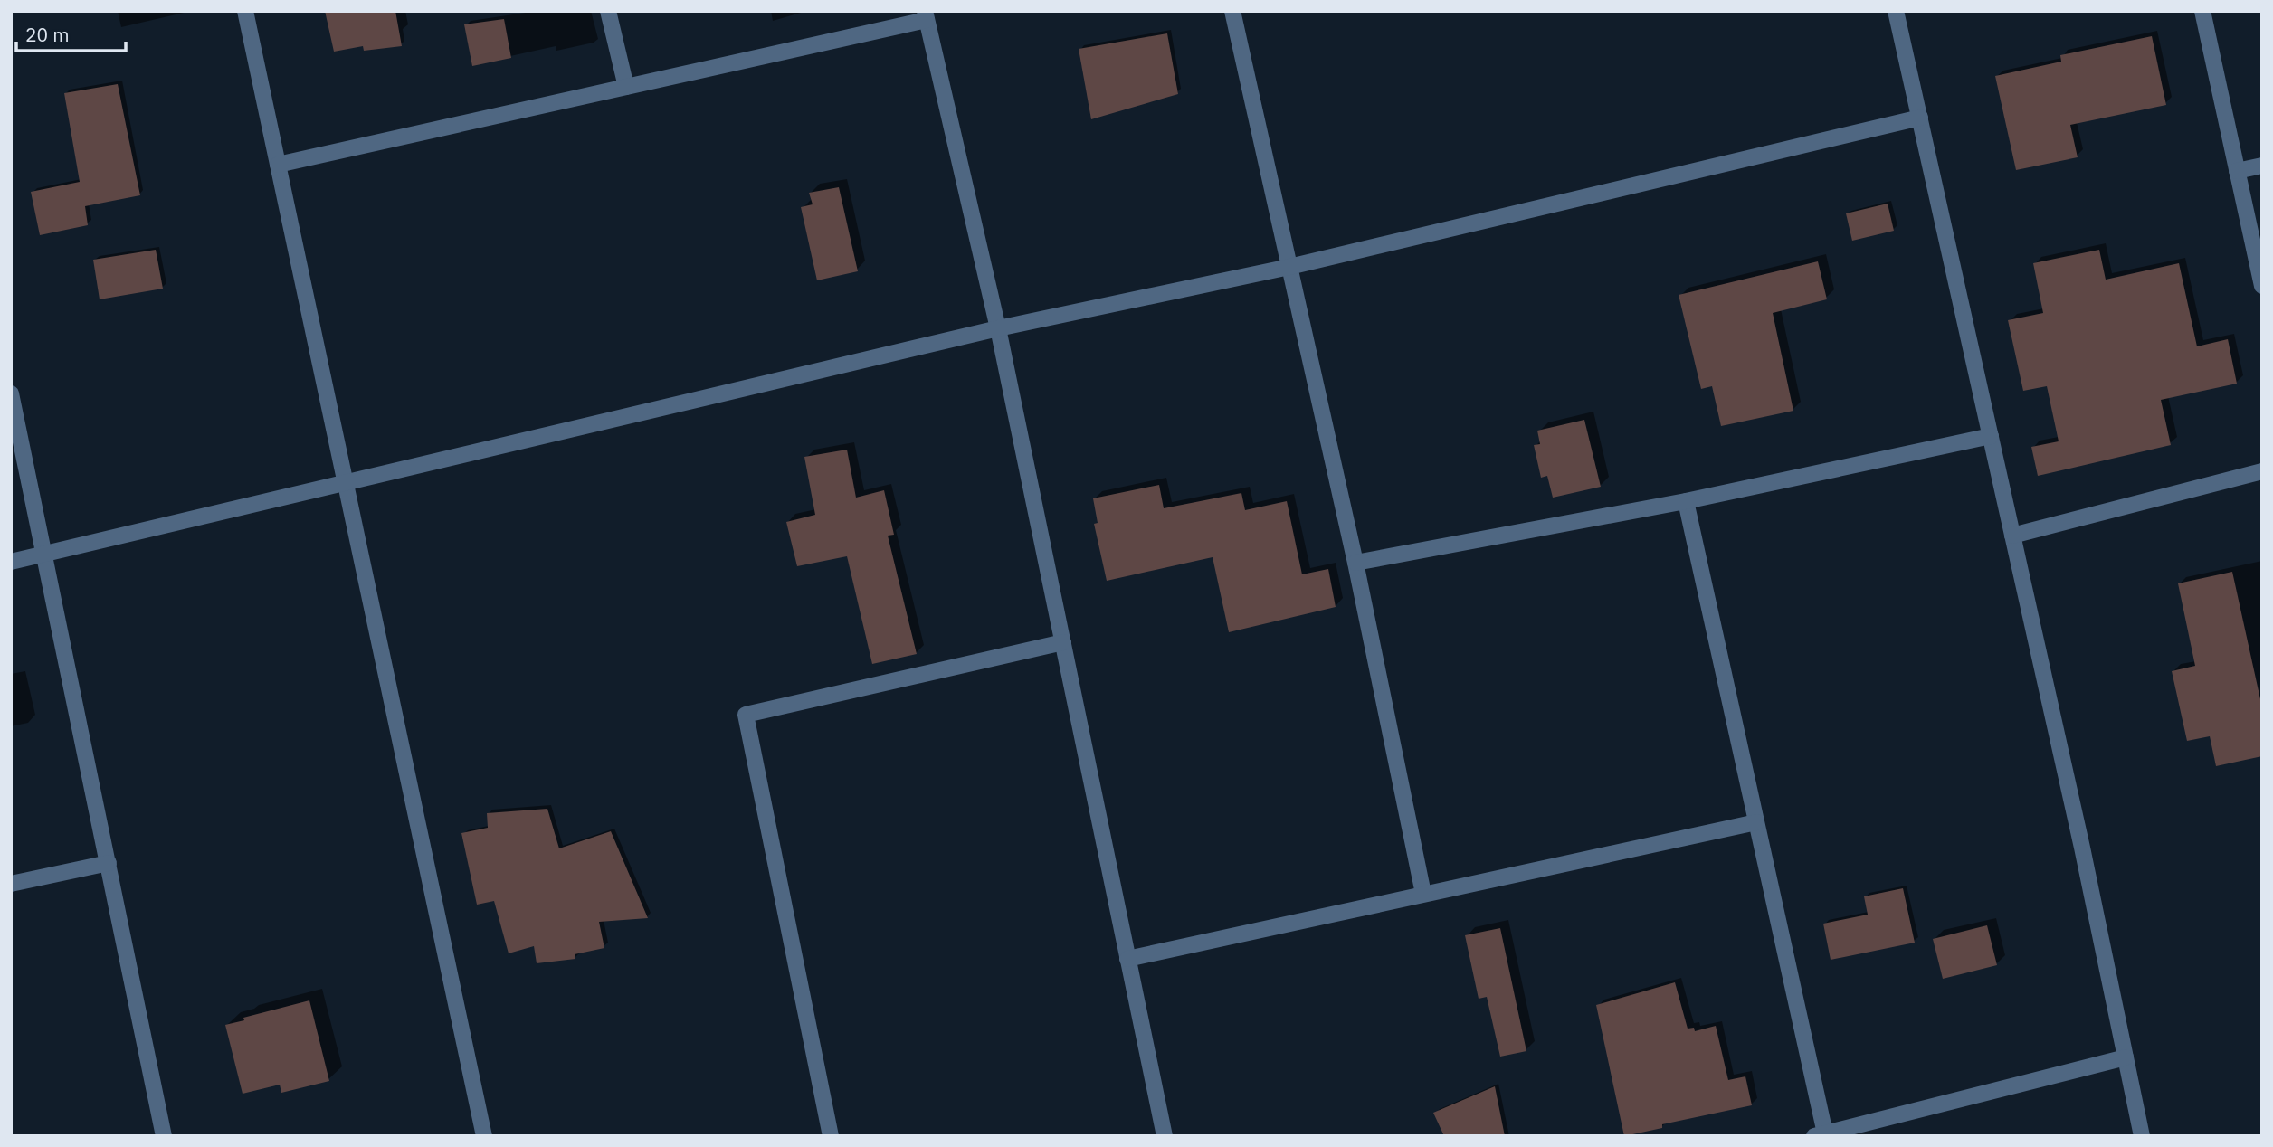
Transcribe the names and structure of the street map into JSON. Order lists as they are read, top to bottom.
{
  "scale_bar": "20 m"
}
